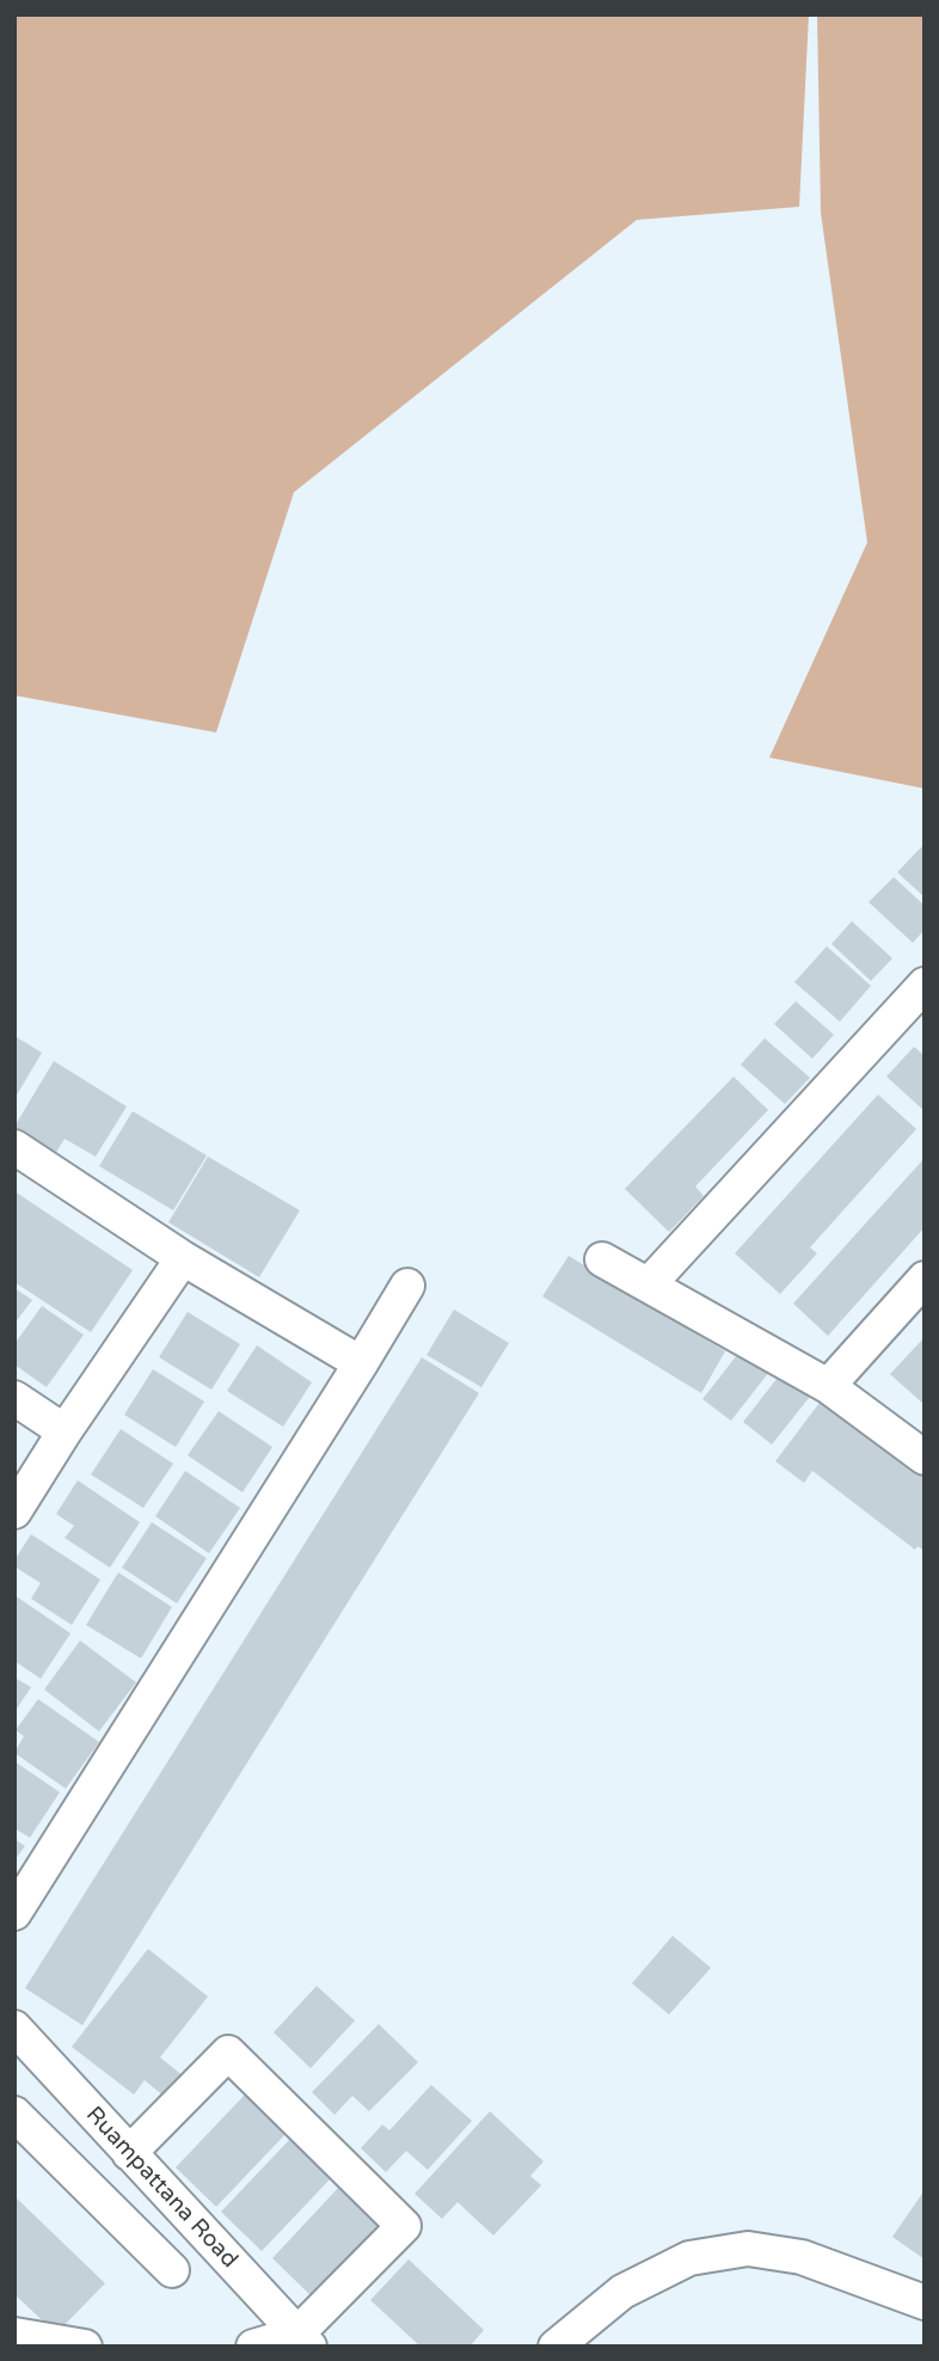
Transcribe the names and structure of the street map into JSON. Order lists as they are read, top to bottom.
{
  "streets": {
    "street": ["Ruampattana Road"]
  }
}
